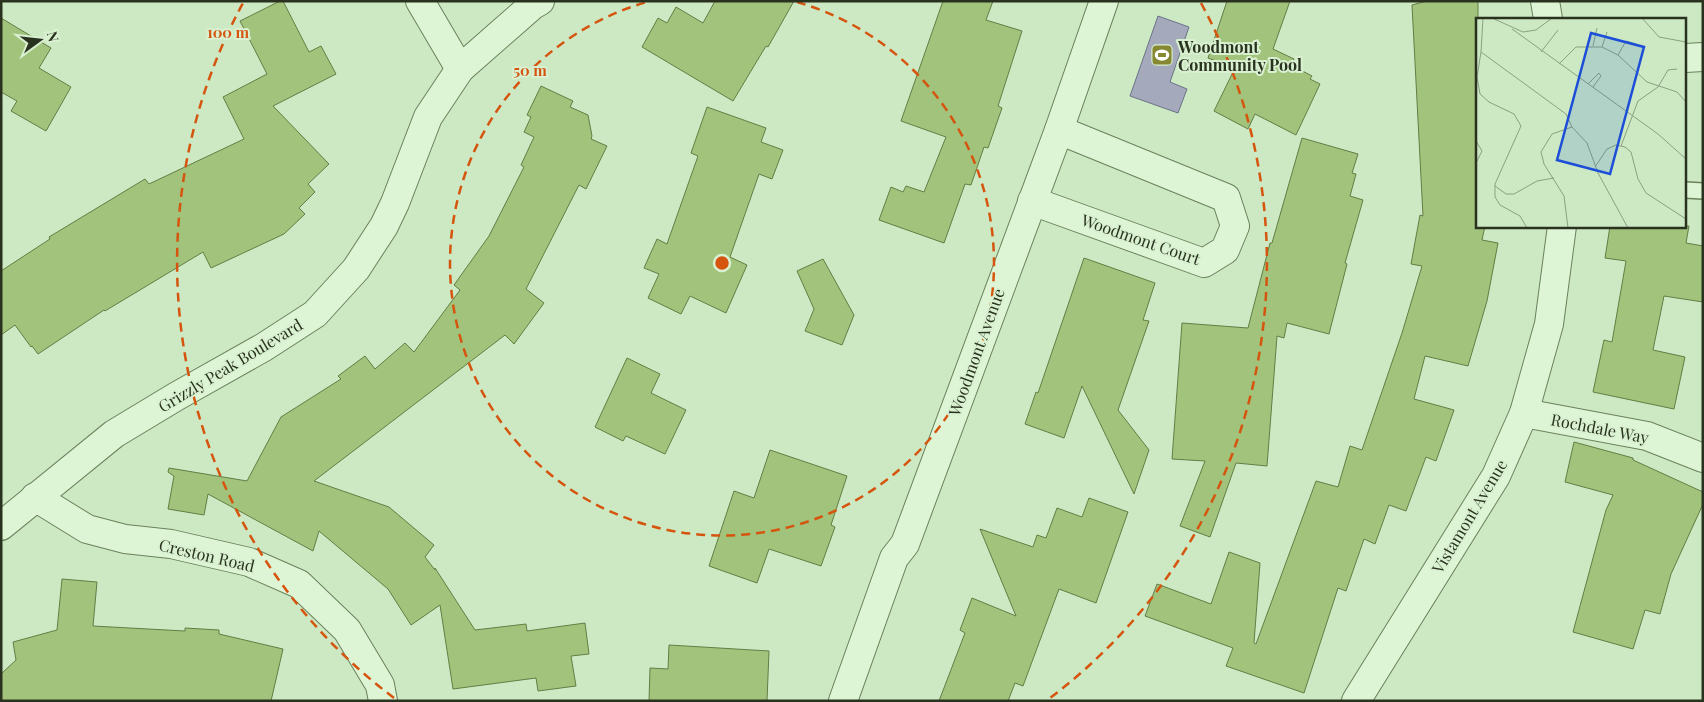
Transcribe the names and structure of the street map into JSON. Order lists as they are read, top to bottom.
{
  "streets": {
    "street": [
      "Woodmont Court",
      "Woodmont Avenue",
      "Grizzly Peak Boulevard",
      "Rochdale Way",
      "Vistamont Avenue",
      "Creston Road"
    ]
  },
  "crossings": [
    ["Woodmont Court", "Woodmont Avenue"],
    ["Grizzly Peak Boulevard", "Creston Road"],
    ["Rochdale Way", "Vistamont Avenue"]
  ],
  "places": {
    "sports": ["Woodmont Community Pool"]
  },
  "north": "right",
  "rings": ["100 m", "50 m"]
}
